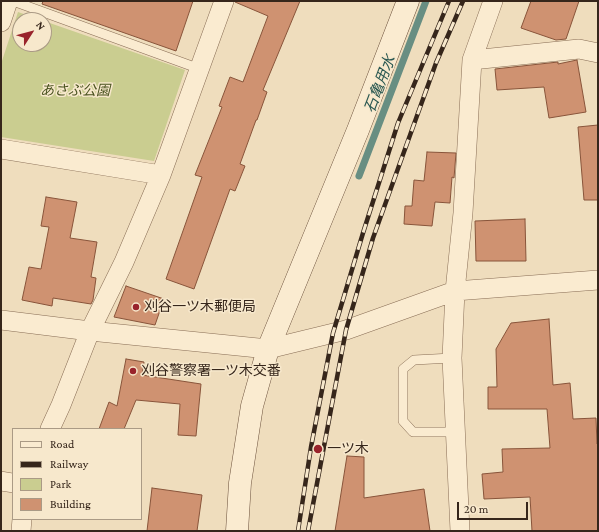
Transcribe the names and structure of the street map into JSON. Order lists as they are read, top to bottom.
{
  "water": ["石亀用水"],
  "parks": ["あさぶ公園"],
  "places": ["刈谷一ツ木郵便局", "刈谷警察署一ツ木交番", "一ツ木"],
  "legend": [
    "Road",
    "Railway",
    "Park",
    "Building"
  ],
  "scale_bar": "20 m",
  "north": "top right"
}
